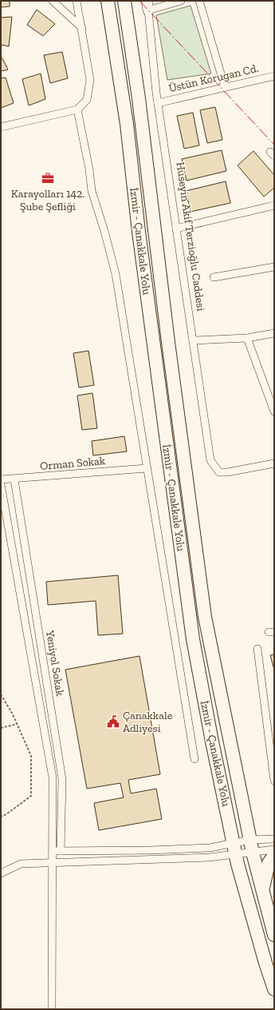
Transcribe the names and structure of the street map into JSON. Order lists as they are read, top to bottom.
{
  "streets": {
    "highway": ["İzmir - Çanakkale Yolu"],
    "street": [
      "Üstün Korugan Cd.",
      "Hüseyin Akif Terzioğlu Caddesi",
      "Orman Sokak",
      "Yeniyol Sokak"
    ]
  },
  "crossings": [
    ["Üstün Korugan Cd.", "Hüseyin Akif Terzioğlu Caddesi"],
    ["Orman Sokak", "Yeniyol Sokak"]
  ],
  "places": {
    "office": ["Karayolları 142. Şube Şefliği"],
    "public building": ["Çanakkale Adliyesi"]
  }
}
